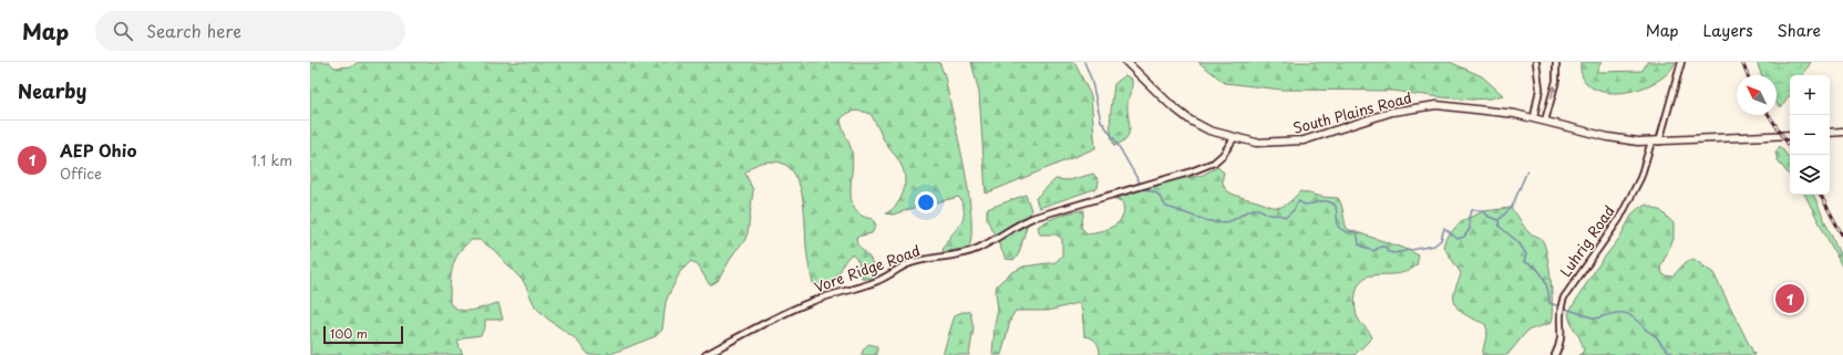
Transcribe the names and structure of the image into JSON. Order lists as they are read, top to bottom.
{
  "streets": {
    "main road": ["South Plains Road"],
    "street": ["Luhrig Road", "Vore Ridge Road"]
  },
  "crossings": [
    ["South Plains Road", "Luhrig Road"],
    ["South Plains Road", "Vore Ridge Road"]
  ],
  "scale_bar": "100 m",
  "north": "top left",
  "page": {
    "header": "Map",
    "search": "Search here",
    "nav": ["Map", "Layers", "Share"],
    "heading": "Nearby",
    "map_buttons": ["+", "−"],
    "list": [
      {
        "mark": "1",
        "name": "AEP Ohio",
        "note": "Office",
        "value": "1.1 km"
      }
    ],
    "pins": "1",
    "scale": "100 m"
  }
}
